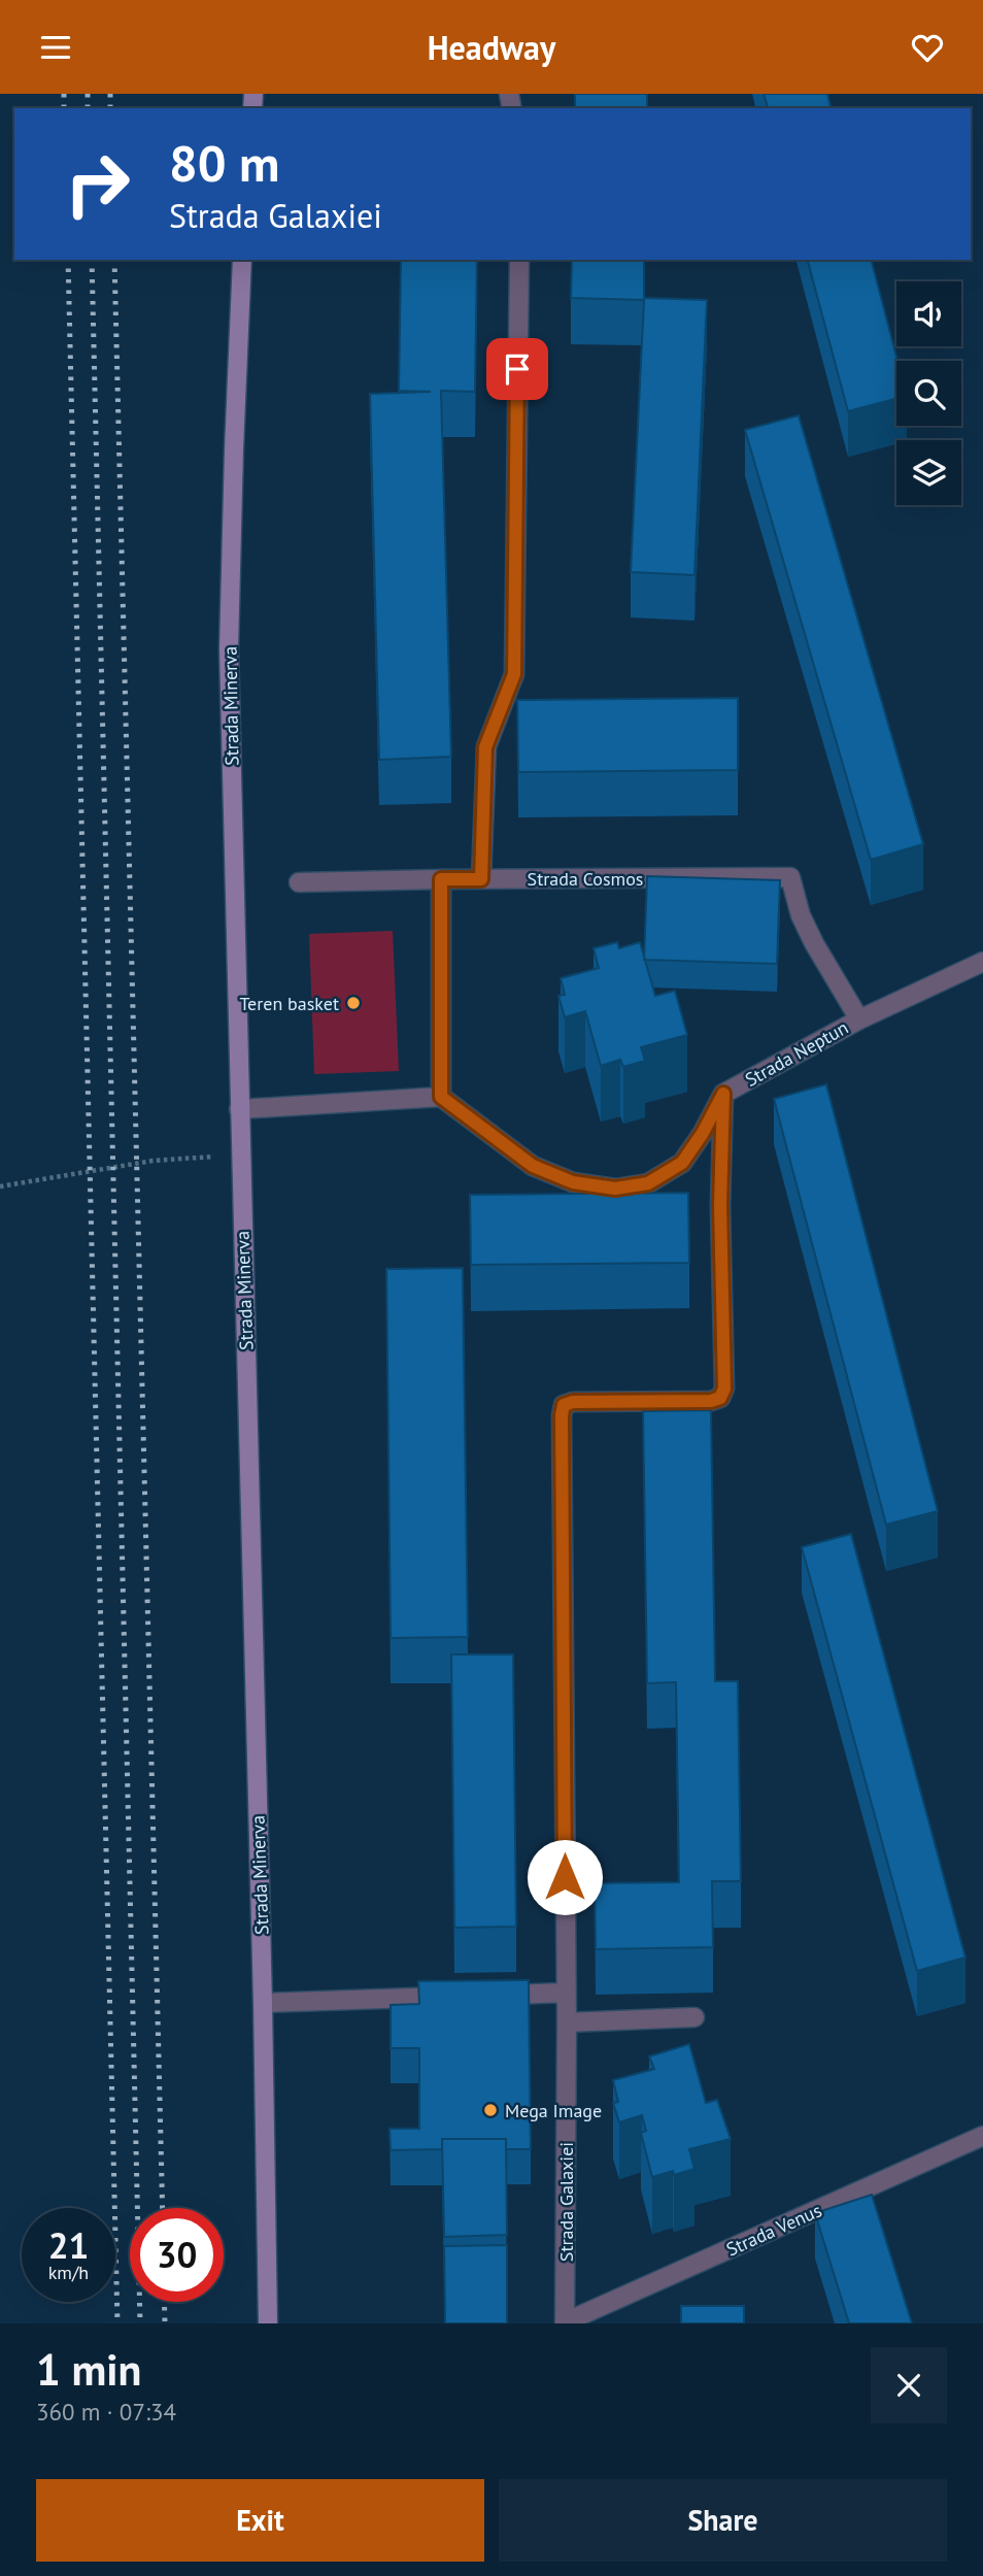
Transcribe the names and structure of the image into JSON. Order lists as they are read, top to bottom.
{
  "streets": {
    "street": [
      "Strada Minerva",
      "Strada Cosmos",
      "Strada Neptun",
      "Strada Galaxiei",
      "Strada Venus"
    ]
  },
  "crossings": [
    ["Strada Cosmos", "Strada Neptun"],
    ["Strada Neptun", "Strada Galaxiei"],
    ["Strada Galaxiei", "Strada Venus"]
  ],
  "places": ["Teren basket", "Mega Image"],
  "page": {
    "header": "Headway",
    "turn": ["80 m", "Strada Galaxiei"],
    "speed": "21 km/h",
    "limit": "30",
    "heading": ["1 min", "360 m · 07:34"],
    "buttons": ["Exit", "Share"]
  }
}
